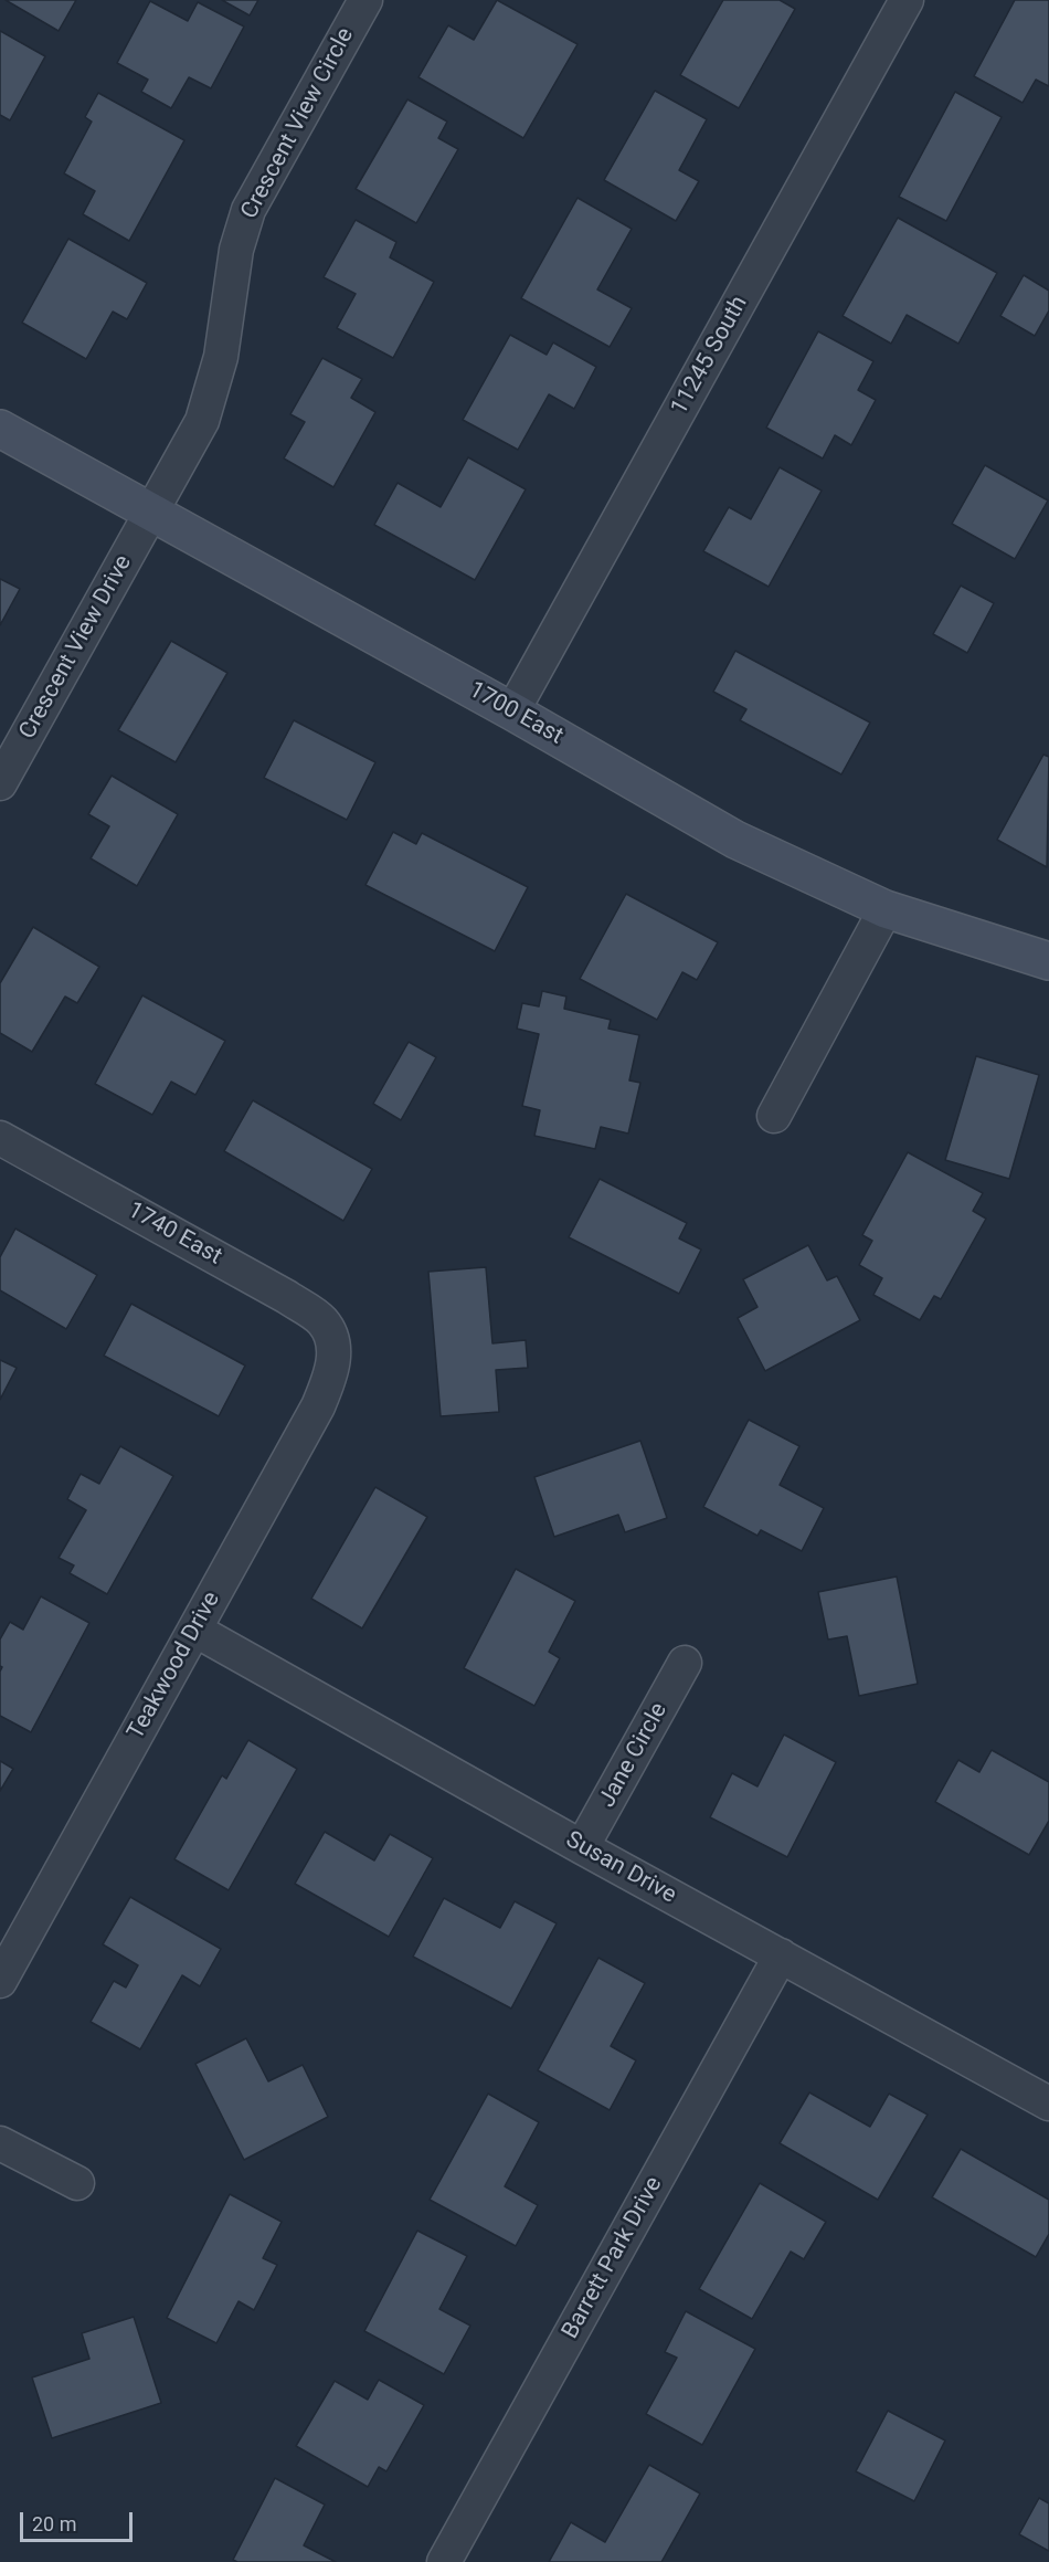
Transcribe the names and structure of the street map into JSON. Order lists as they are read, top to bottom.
{
  "streets": {
    "main road": ["1700 East"],
    "street": [
      "Crescent View Circle",
      "11245 South",
      "Crescent View Drive",
      "1740 East",
      "Teakwood Drive",
      "Jane Circle",
      "Susan Drive",
      "Barrett Park Drive"
    ]
  },
  "crossings": [
    ["Crescent View Circle", "Crescent View Drive"],
    ["Crescent View Circle", "1700 East"],
    ["11245 South", "1700 East"],
    ["Crescent View Drive", "1700 East"],
    ["1740 East", "Teakwood Drive"],
    ["Teakwood Drive", "Susan Drive"],
    ["Jane Circle", "Susan Drive"],
    ["Susan Drive", "Barrett Park Drive"]
  ],
  "scale_bar": "20 m"
}
